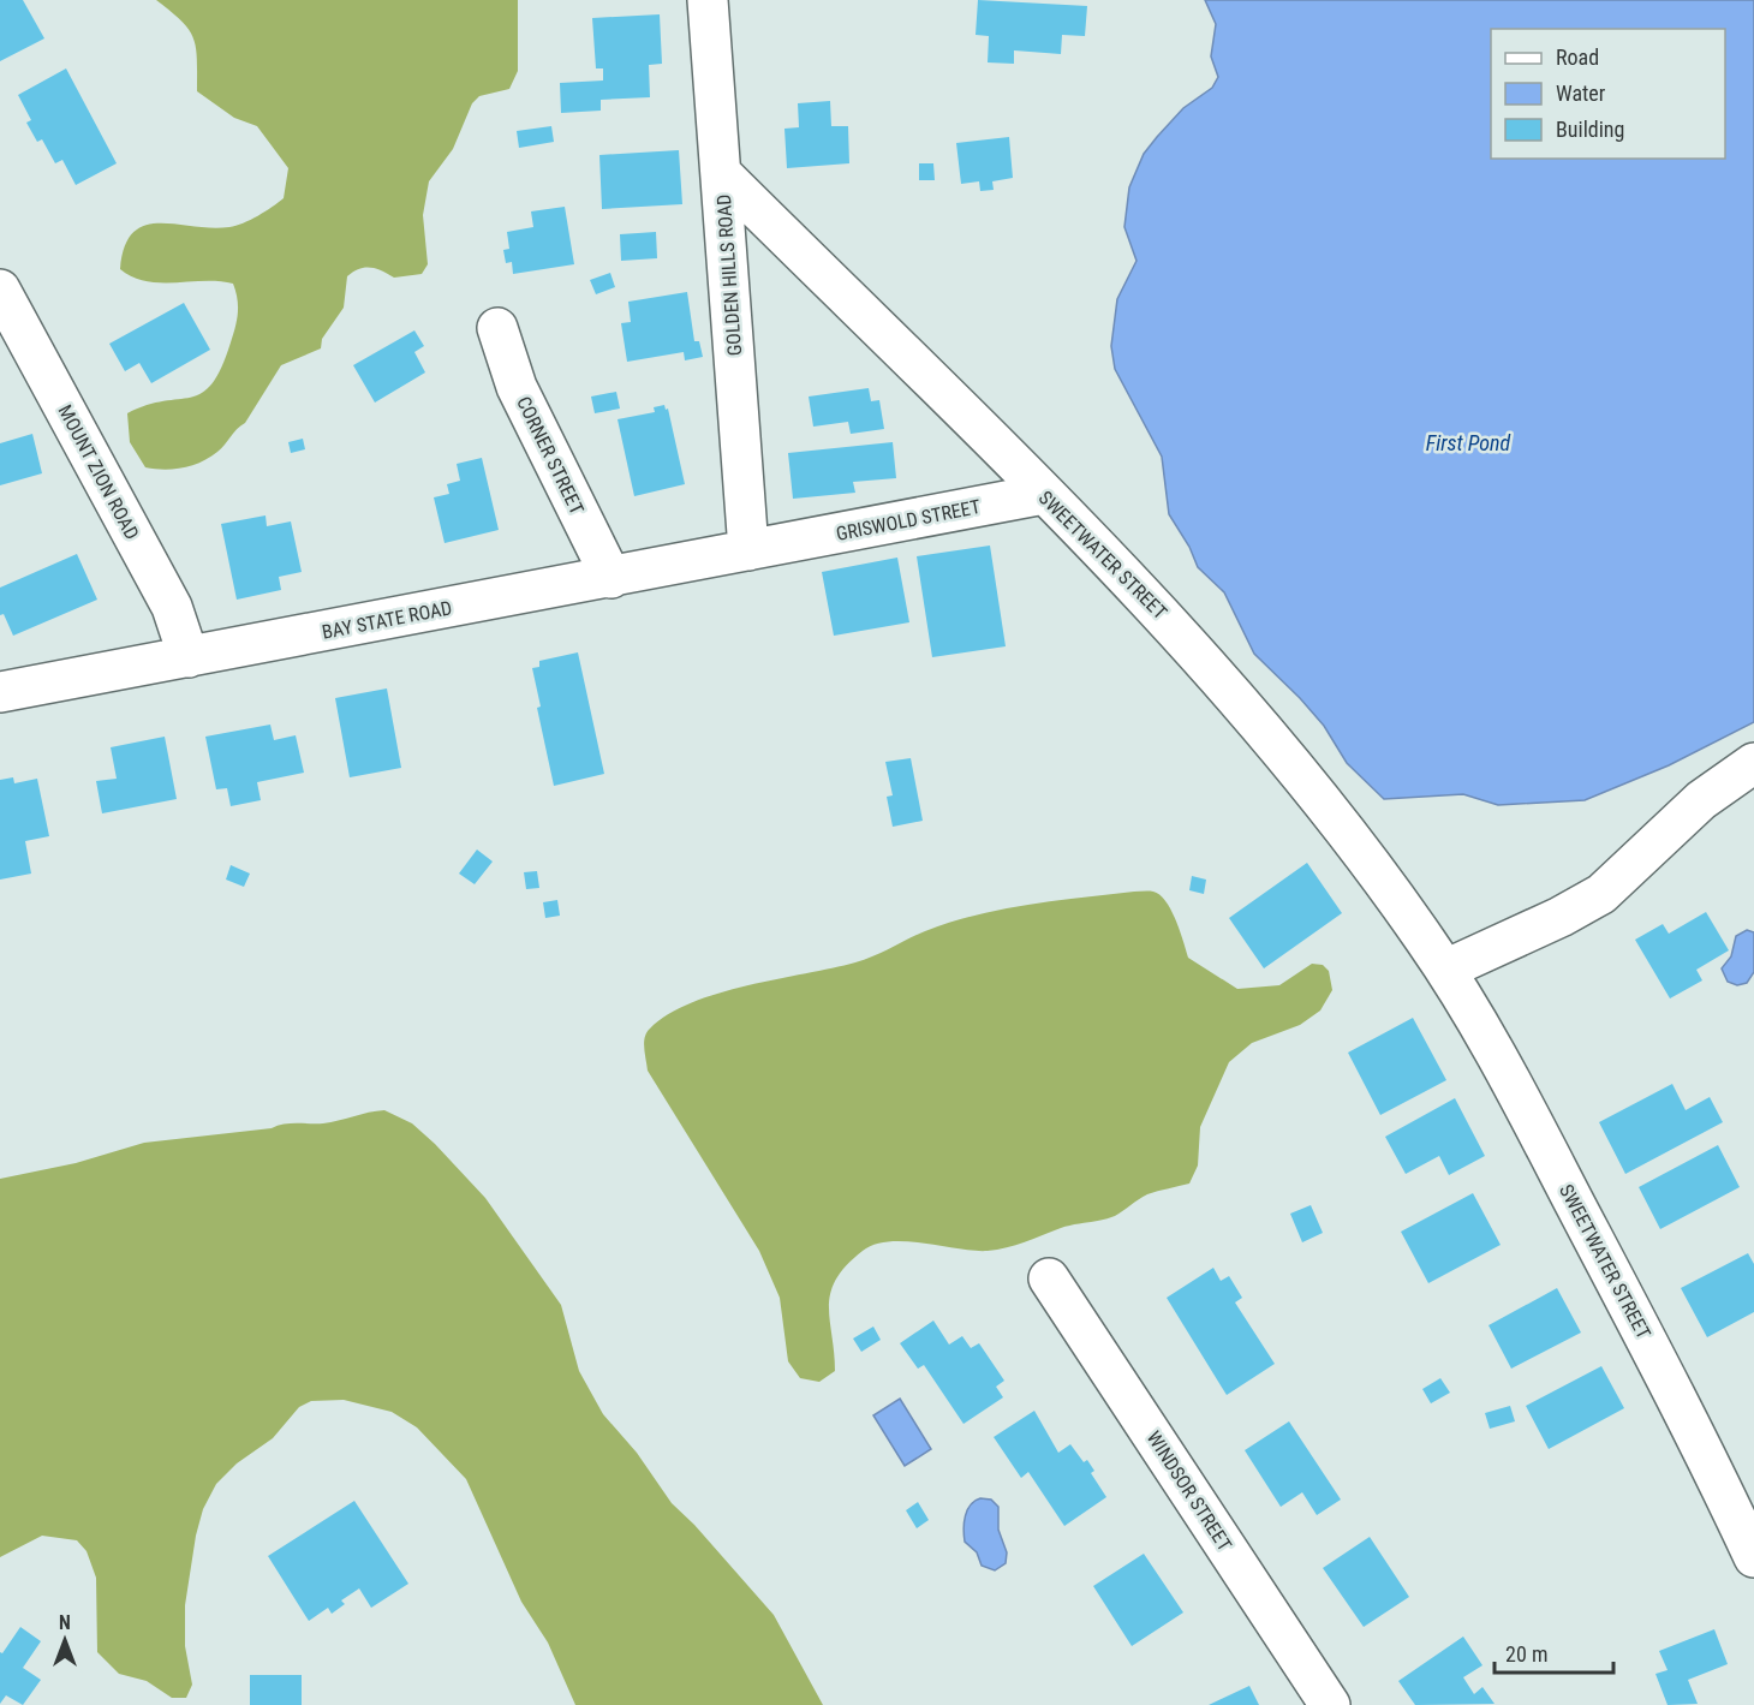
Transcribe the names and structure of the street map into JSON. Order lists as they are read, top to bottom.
{
  "streets": {
    "street": [
      "GOLDEN HILLS ROAD",
      "CORNER STREET",
      "MOUNT ZION ROAD",
      "GRISWOLD STREET",
      "SWEETWATER STREET",
      "BAY STATE ROAD",
      "WINDSOR STREET"
    ]
  },
  "crossings": [
    ["GOLDEN HILLS ROAD", "GRISWOLD STREET"],
    ["GOLDEN HILLS ROAD", "SWEETWATER STREET"],
    ["GOLDEN HILLS ROAD", "BAY STATE ROAD"],
    ["CORNER STREET", "BAY STATE ROAD"],
    ["MOUNT ZION ROAD", "BAY STATE ROAD"],
    ["GRISWOLD STREET", "SWEETWATER STREET"],
    ["GRISWOLD STREET", "BAY STATE ROAD"]
  ],
  "water": ["First Pond"],
  "legend": ["Road", "Water", "Building"],
  "scale_bar": "20 m",
  "north": "top"
}
